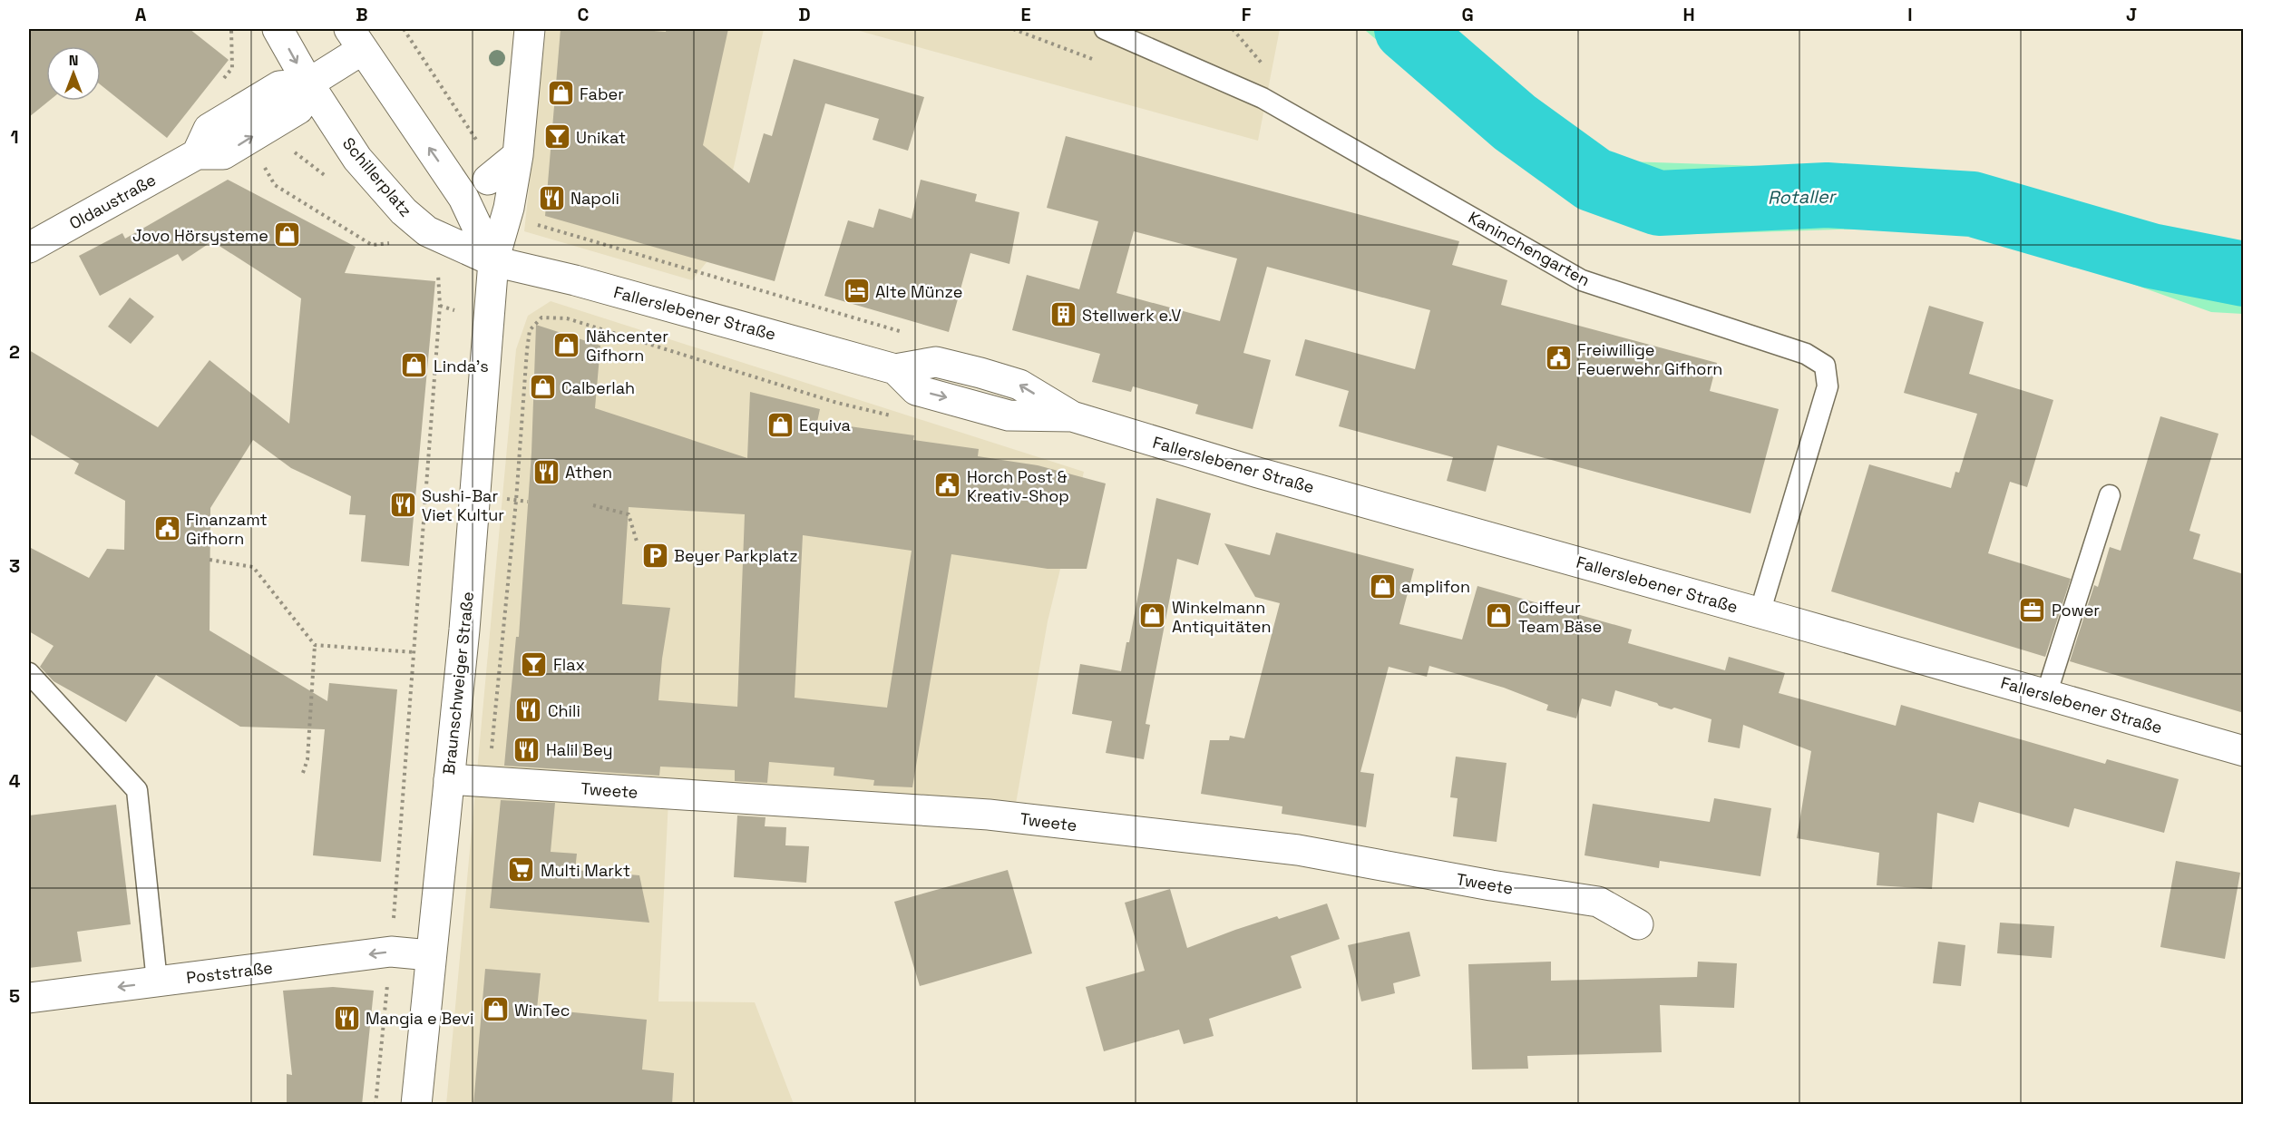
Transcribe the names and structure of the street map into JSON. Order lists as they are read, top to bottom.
{
  "streets": {
    "street": [
      "Schillerplatz",
      "Oldaustraße",
      "Fallerslebener Straße",
      "Braunschweiger Straße",
      "Tweete",
      "Poststraße"
    ],
    "lane": ["Kaninchengarten"]
  },
  "crossings": [
    ["Schillerplatz", "Oldaustraße"],
    ["Schillerplatz", "Fallerslebener Straße"],
    ["Schillerplatz", "Braunschweiger Straße"],
    ["Kaninchengarten", "Fallerslebener Straße"],
    ["Fallerslebener Straße", "Braunschweiger Straße"],
    ["Braunschweiger Straße", "Tweete"],
    ["Braunschweiger Straße", "Poststraße"]
  ],
  "one_way": ["Poststraße"],
  "water": ["Rotaller"],
  "places": {
    "shop": [
      "Faber",
      "Jovo Hörsysteme",
      "Nähcenter Gifhorn",
      "Linda's",
      "Calberlah",
      "Equiva",
      "amplifon",
      "Winkelmann Antiquitäten",
      "Coiffeur Team Bäse",
      "WinTec"
    ],
    "bar": ["Unikat", "Flax"],
    "restaurant": [
      "Napoli",
      "Athen",
      "Sushi-Bar Viet Kultur",
      "Chili",
      "Halil Bey",
      "Mangia e Bevi"
    ],
    "hotel": ["Alte Münze"],
    "building": ["Stellwerk e.V"],
    "public building": ["Freiwillige Feuerwehr Gifhorn", "Horch Post & Kreativ-Shop", "Finanzamt Gifhorn"],
    "parking": ["Beyer Parkplatz"],
    "office": ["Power"],
    "supermarket": ["Multi Markt"]
  },
  "north": "top",
  "grid": {
    "columns": [
      "A",
      "B",
      "C",
      "D",
      "E",
      "F",
      "G",
      "H",
      "I",
      "J"
    ],
    "rows": [
      "1",
      "2",
      "3",
      "4",
      "5"
    ]
  }
}
